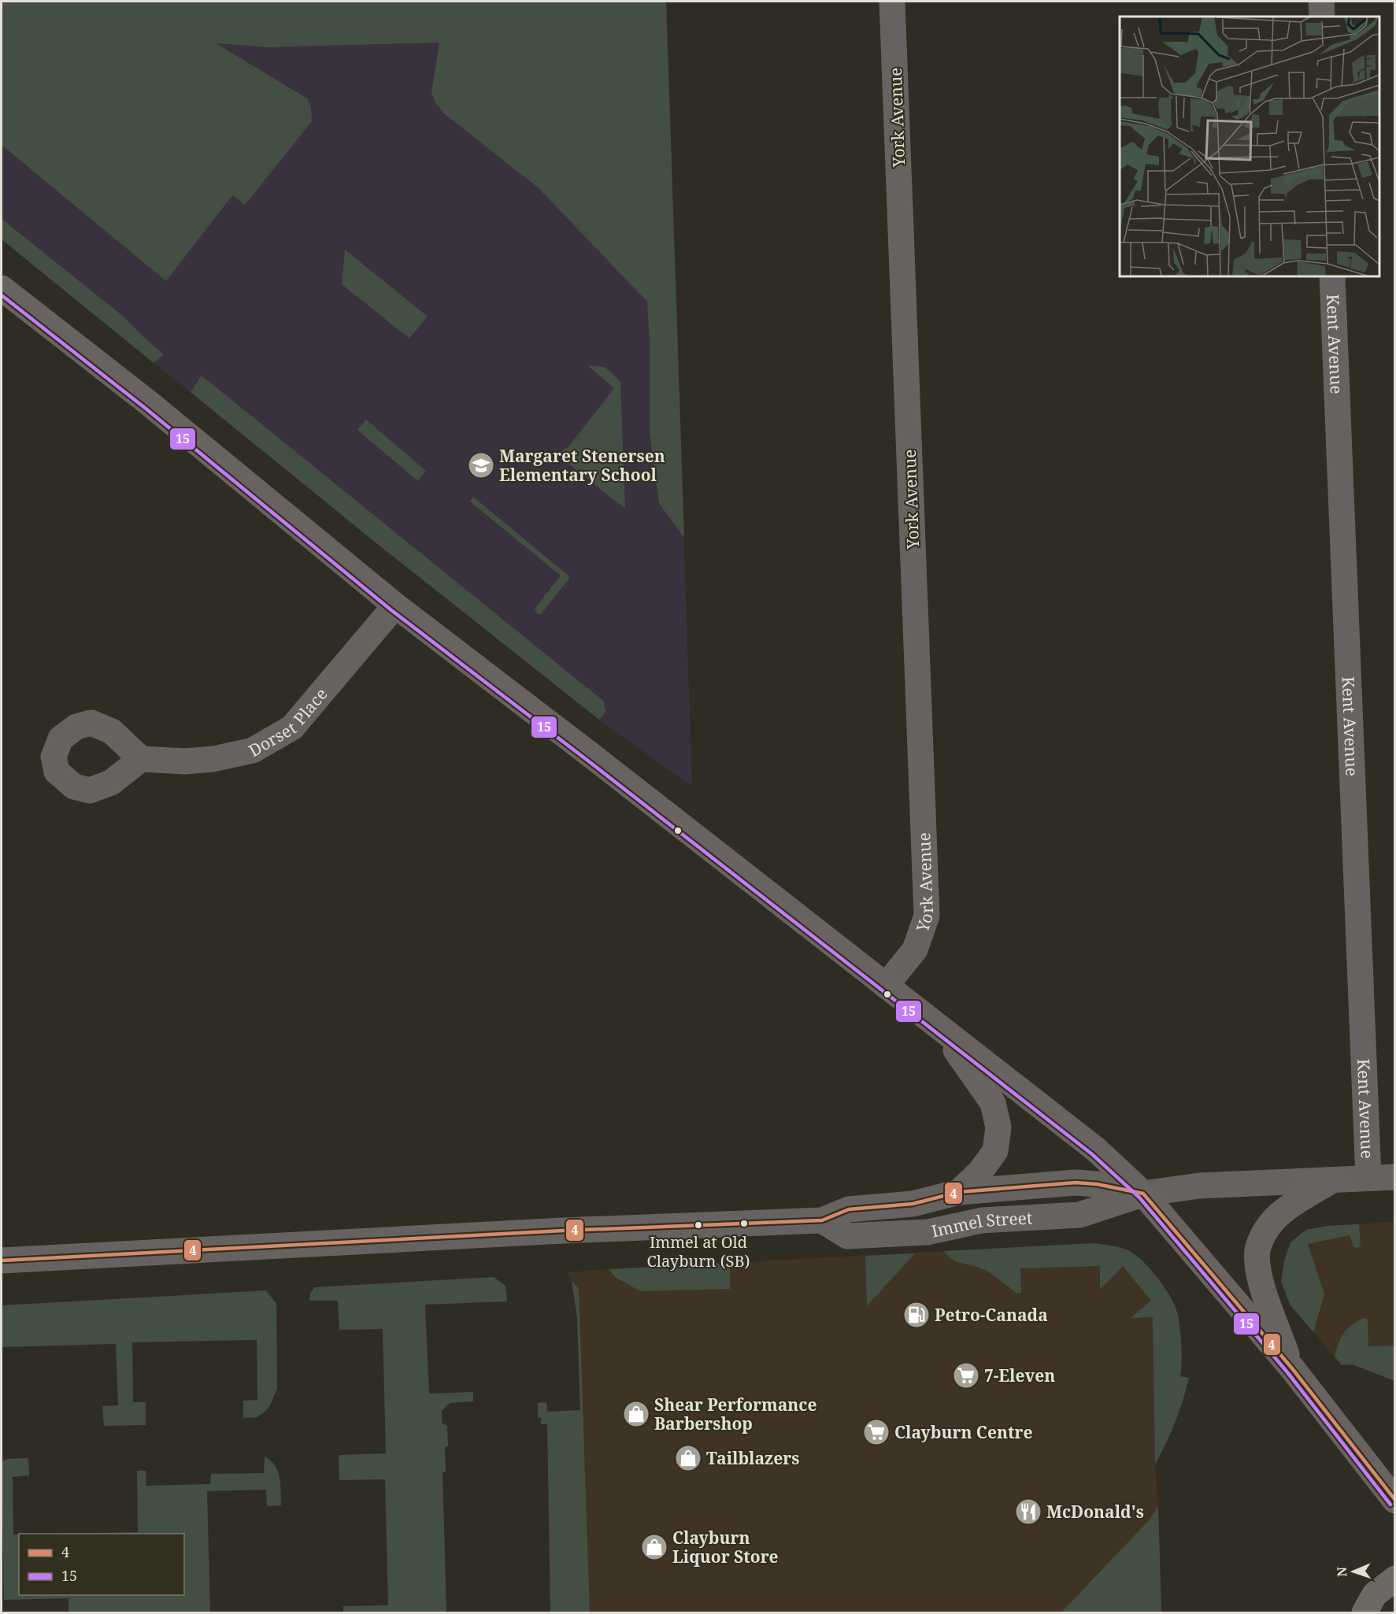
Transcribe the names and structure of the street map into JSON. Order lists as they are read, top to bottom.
{
  "streets": {
    "street": [
      "York Avenue",
      "Kent Avenue",
      "Dorset Place",
      "Immel Street"
    ]
  },
  "crossings": [
    ["Kent Avenue", "Immel Street"]
  ],
  "places": {
    "school or university": ["Margaret Stenersen Elementary School"],
    "other": ["Immel at Old Clayburn (SB)"],
    "fuel station": ["Petro-Canada"],
    "supermarket": ["7-Eleven", "Clayburn Centre"],
    "shop": ["Shear Performance Barbershop", "Tailblazers", "Clayburn Liquor Store"],
    "restaurant": ["McDonald's"]
  },
  "lines": ["transit line 15", "transit line 4"],
  "legend": ["4", "15"],
  "north": "left"
}
